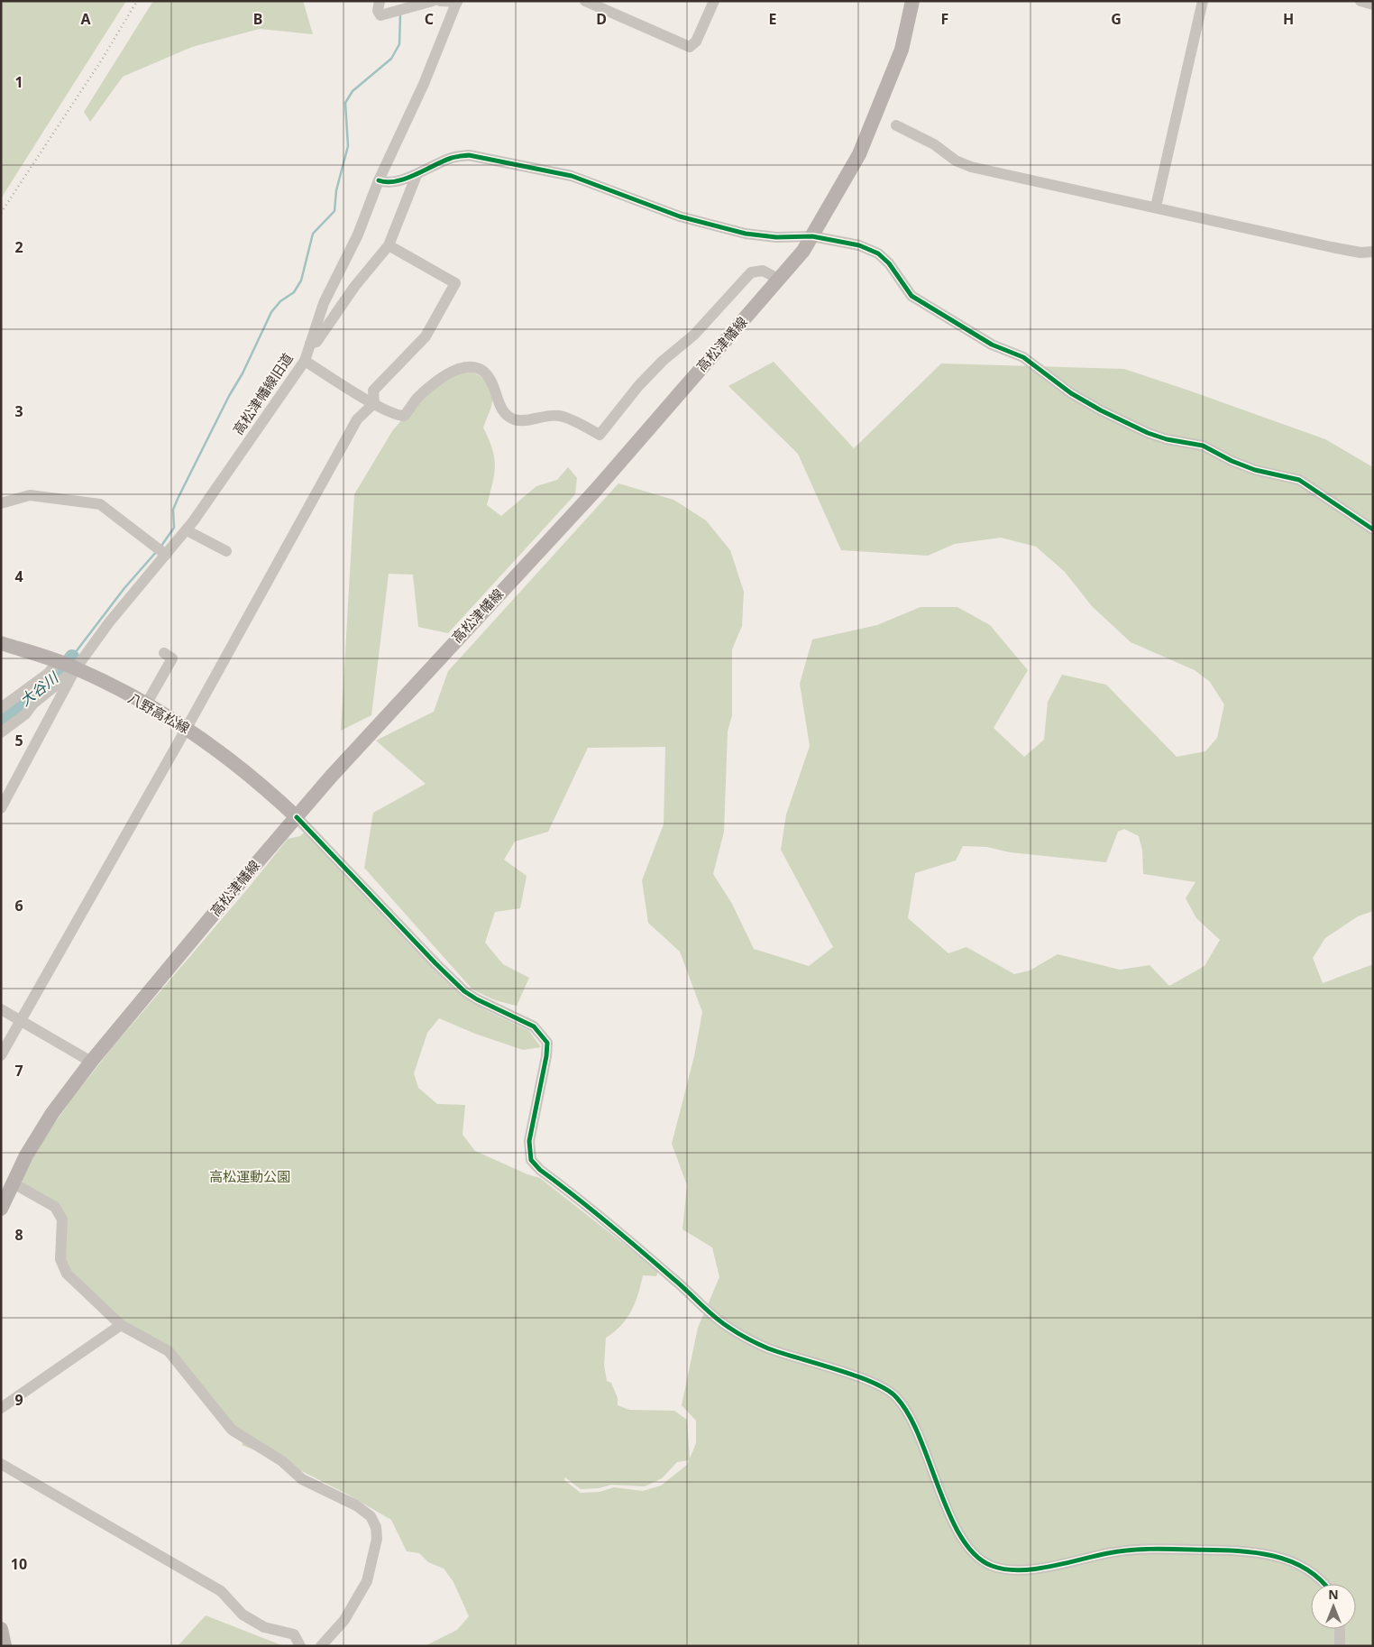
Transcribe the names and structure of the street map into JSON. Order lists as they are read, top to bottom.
{
  "streets": {
    "main road": ["高松津幡線", "八野高松線"],
    "street": ["高松津幡線旧道"]
  },
  "crossings": [
    ["高松津幡線", "八野高松線"],
    ["高松津幡線旧道", "八野高松線"]
  ],
  "water": ["大谷川"],
  "parks": ["高松運動公園"],
  "north": "top",
  "grid": {
    "columns": [
      "A",
      "B",
      "C",
      "D",
      "E",
      "F",
      "G",
      "H"
    ],
    "rows": [
      "1",
      "2",
      "3",
      "4",
      "5",
      "6",
      "7",
      "8",
      "9",
      "10"
    ]
  }
}
